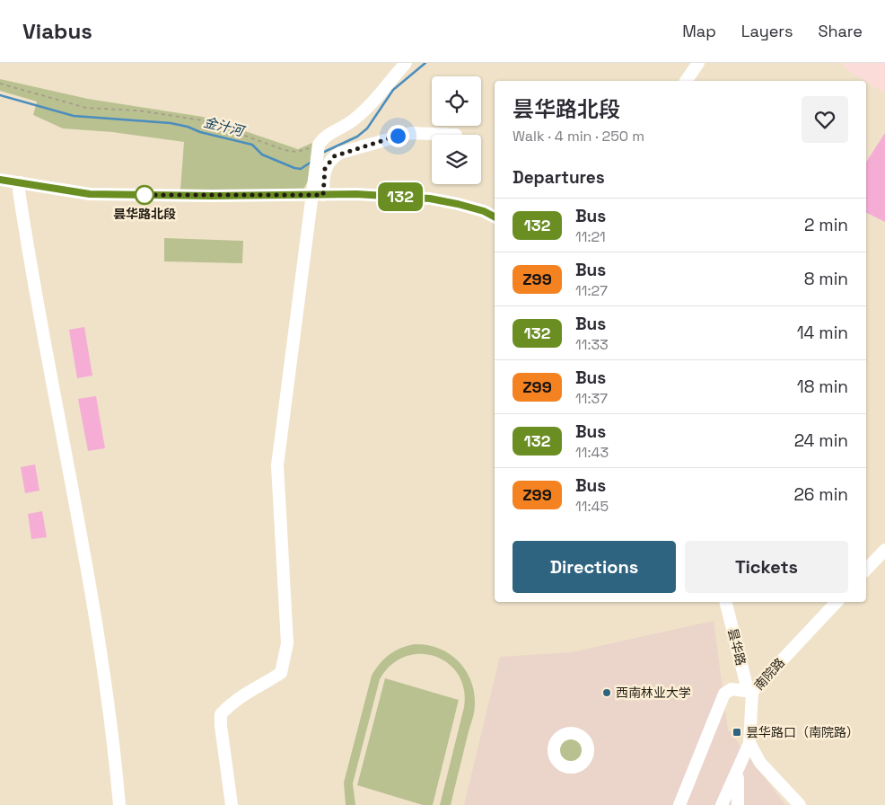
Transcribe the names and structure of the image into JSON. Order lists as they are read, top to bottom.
{
  "streets": {
    "street": ["昙华路", "南院路"]
  },
  "crossings": [
    ["昙华路", "南院路"]
  ],
  "water": ["金汁河"],
  "places": {
    "other": ["昙华路北段", "西南林业大学"],
    "transit": ["昙华路口（南院路）"]
  },
  "lines": ["bus line 132"],
  "page": {
    "header": "Viabus",
    "nav": ["Map", "Layers", "Share"],
    "on_map": "132",
    "heading": [
      ["昙华路北段", "Walk · 4 min · 250 m"],
      "Departures"
    ],
    "list": [
      {
        "mark": "132",
        "name": "Bus",
        "note": "11:21",
        "value": "2 min"
      },
      {
        "mark": "Z99",
        "name": "Bus",
        "note": "11:27",
        "value": "8 min"
      },
      {
        "mark": "132",
        "name": "Bus",
        "note": "11:33",
        "value": "14 min"
      },
      {
        "mark": "Z99",
        "name": "Bus",
        "note": "11:37",
        "value": "18 min"
      },
      {
        "mark": "132",
        "name": "Bus",
        "note": "11:43",
        "value": "24 min"
      },
      {
        "mark": "Z99",
        "name": "Bus",
        "note": "11:45",
        "value": "26 min"
      }
    ],
    "buttons": ["Directions", "Tickets"]
  }
}
